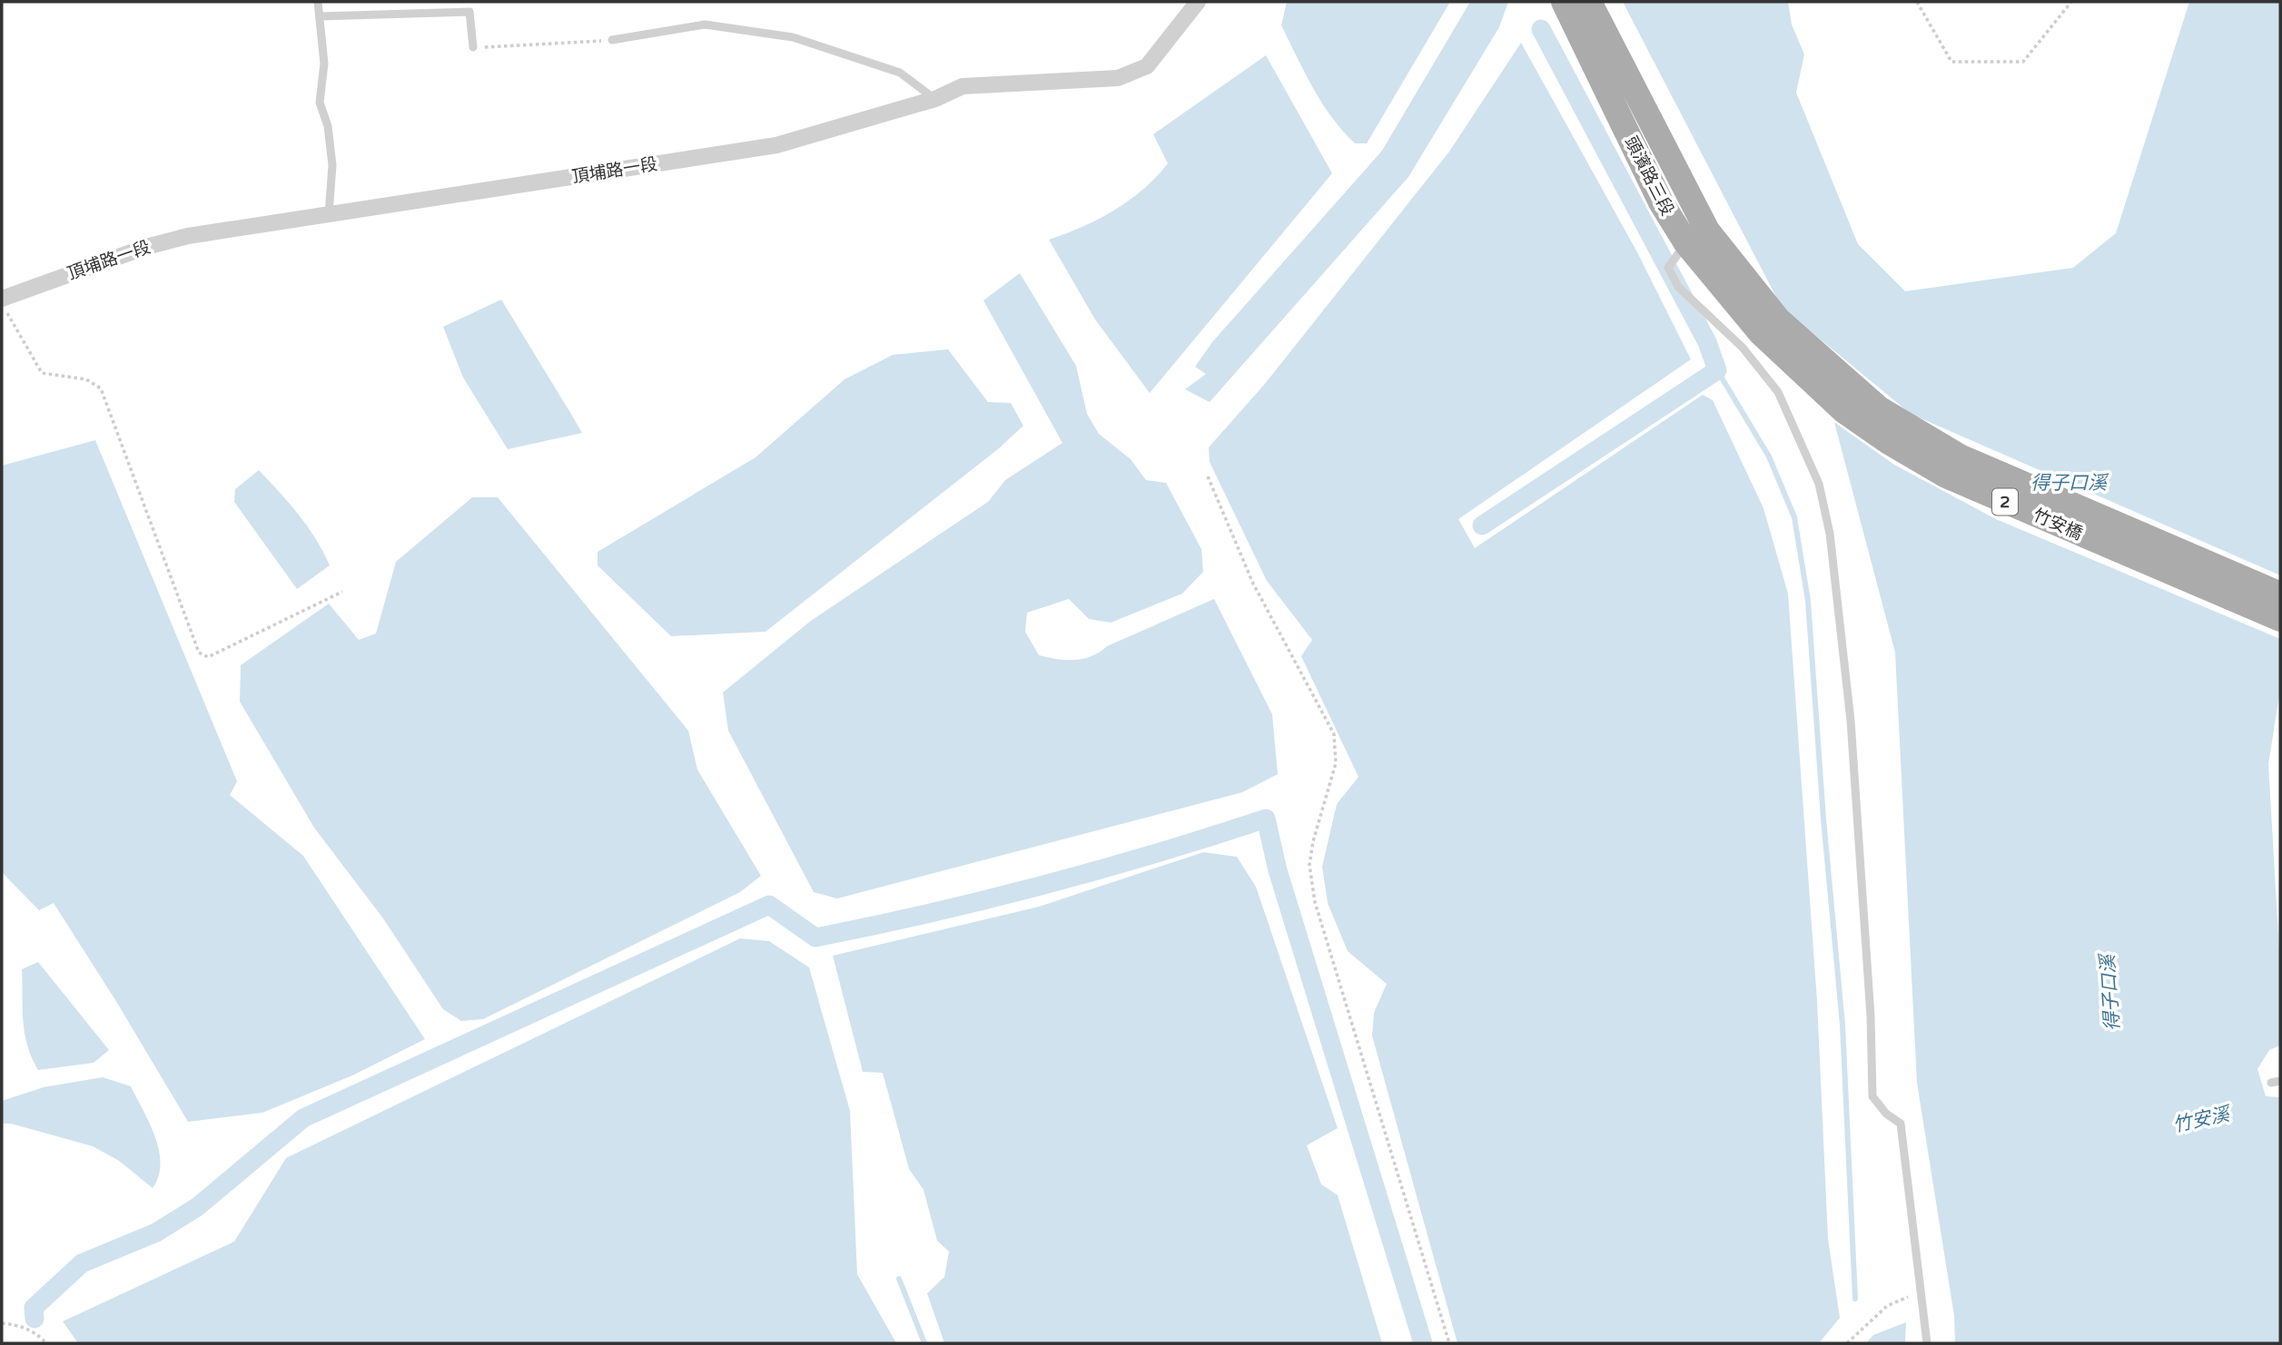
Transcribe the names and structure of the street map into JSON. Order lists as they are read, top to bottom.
{
  "streets": {
    "main road": ["頭濱路三段", "2", "竹安橋"],
    "street": ["頂埔路一段"]
  },
  "crossings": [
    ["頭濱路三段", "竹安橋"]
  ],
  "water": ["得子口溪", "竹安溪"]
}
